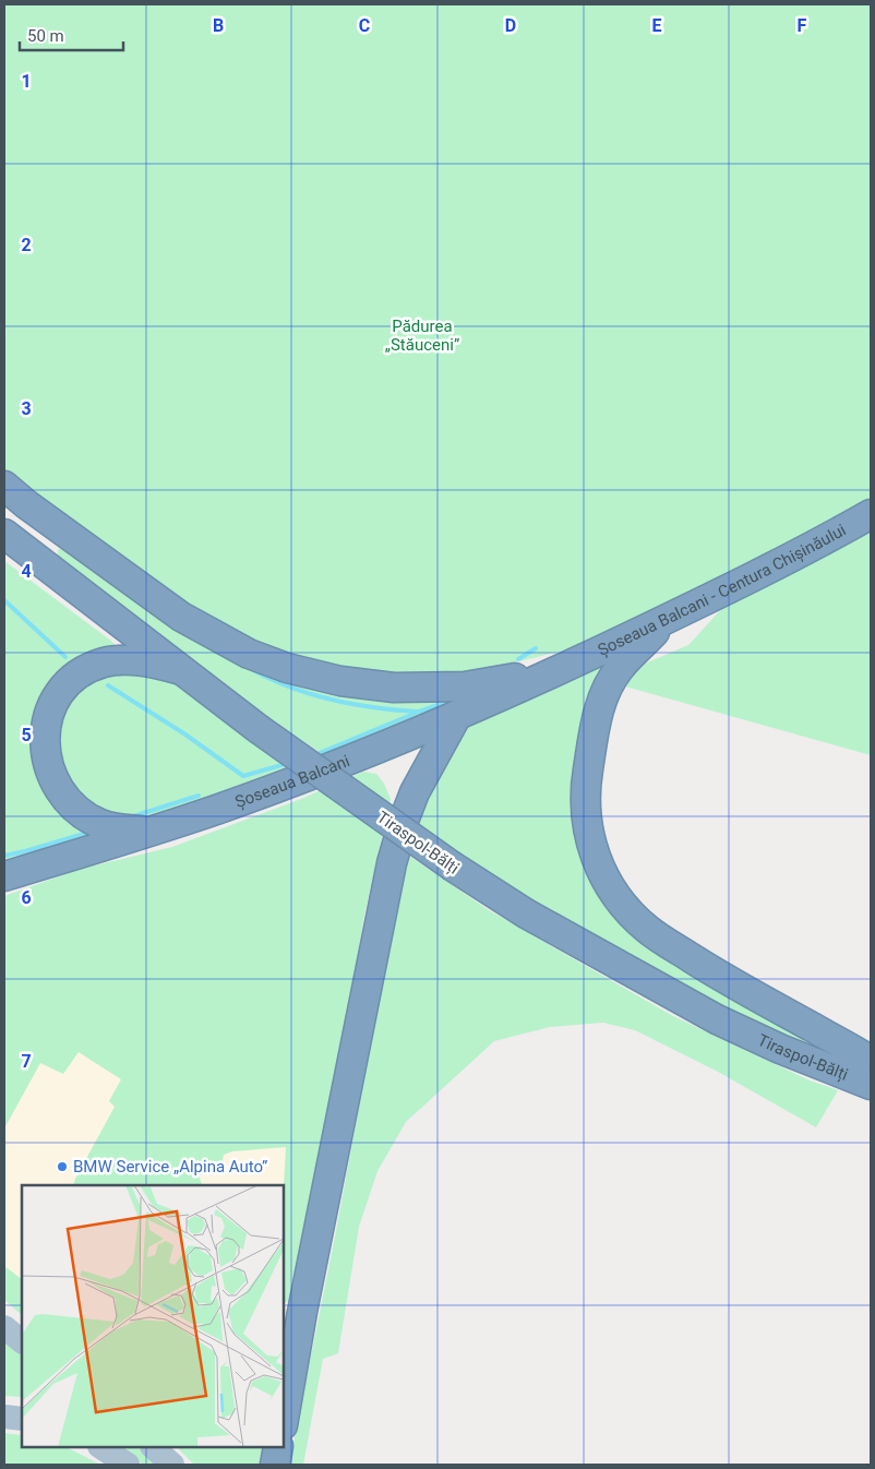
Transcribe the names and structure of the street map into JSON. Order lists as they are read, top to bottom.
{
  "streets": {
    "highway": ["Șoseaua Balcani - Centura Chișinăului", "Șoseaua Balcani", "Tiraspol-Bălți"]
  },
  "crossings": [
    ["Șoseaua Balcani - Centura Chișinăului", "Șoseaua Balcani"]
  ],
  "parks": ["Pădurea „Stăuceni”"],
  "places": ["BMW Service „Alpina Auto”"],
  "scale_bar": "50 m",
  "grid": {
    "columns": [
      "B",
      "C",
      "D",
      "E",
      "F"
    ],
    "rows": [
      "1",
      "2",
      "3",
      "4",
      "5",
      "6",
      "7"
    ]
  }
}
